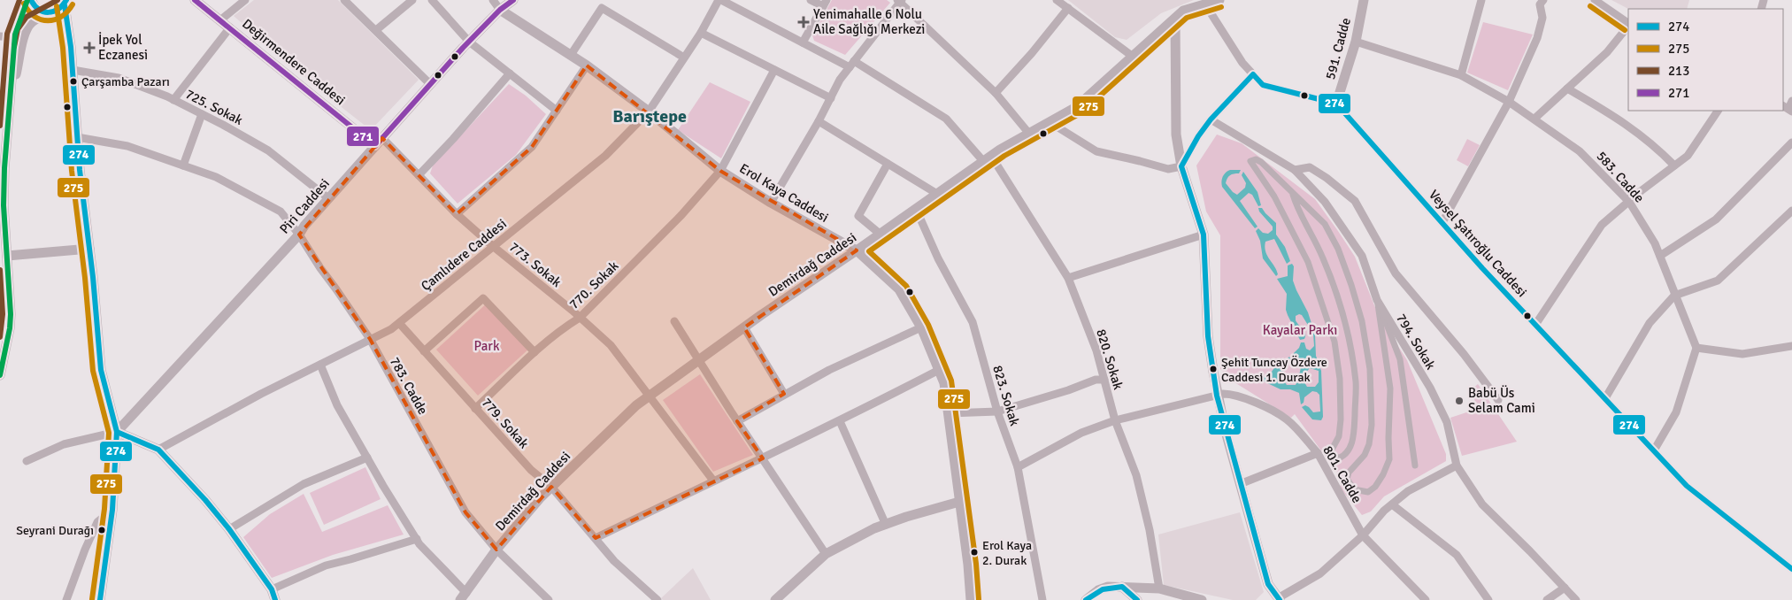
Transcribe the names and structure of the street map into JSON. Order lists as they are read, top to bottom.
{
  "streets": {
    "street": [
      "591. Cadde",
      "Değirmendere Caddesi",
      "725. Sokak",
      "583. Cadde",
      "Erol Kaya Caddesi",
      "Piri Caddesi",
      "Veysel Şatıroğlu Caddesi",
      "Çamlıdere Caddesi",
      "773. Sokak",
      "Demirdağ Caddesi",
      "770. Sokak",
      "794. Sokak",
      "820. Sokak",
      "783. Cadde",
      "823. Sokak",
      "779. Sokak",
      "801. Cadde"
    ]
  },
  "crossings": [
    ["591. Cadde", "583. Cadde"],
    ["591. Cadde", "Veysel Şatıroğlu Caddesi"],
    ["Değirmendere Caddesi", "Piri Caddesi"],
    ["Değirmendere Caddesi", "773. Sokak"],
    ["725. Sokak", "Piri Caddesi"],
    ["Erol Kaya Caddesi", "Piri Caddesi"],
    ["Erol Kaya Caddesi", "Çamlıdere Caddesi"],
    ["Erol Kaya Caddesi", "Demirdağ Caddesi"],
    ["Erol Kaya Caddesi", "770. Sokak"],
    ["Piri Caddesi", "773. Sokak"],
    ["Piri Caddesi", "783. Cadde"],
    ["Çamlıdere Caddesi", "773. Sokak"],
    ["Çamlıdere Caddesi", "820. Sokak"],
    ["Çamlıdere Caddesi", "783. Cadde"],
    ["Çamlıdere Caddesi", "779. Sokak"],
    ["773. Sokak", "Demirdağ Caddesi"],
    ["773. Sokak", "770. Sokak"],
    ["Demirdağ Caddesi", "820. Sokak"],
    ["Demirdağ Caddesi", "783. Cadde"],
    ["Demirdağ Caddesi", "823. Sokak"],
    ["Demirdağ Caddesi", "779. Sokak"],
    ["770. Sokak", "779. Sokak"],
    ["820. Sokak", "801. Cadde"],
    ["823. Sokak", "801. Cadde"]
  ],
  "districts": ["Barıştepe"],
  "parks": ["Kayalar Parkı", "Park"],
  "places": {
    "health": ["Yenimahalle 6 Nolu Aile Sağlığı Merkezi", "İpek Yol Eczanesi"],
    "other": [
      "Çarşamba Pazarı",
      "Şehit Tuncay Özdere Caddesi 1. Durak",
      "Babü Üs Selam Cami",
      "Seyrani Durağı",
      "Erol Kaya 2. Durak"
    ]
  },
  "lines": [
    "transit line 274",
    "transit line 213",
    "transit line 271",
    "transit line 275"
  ],
  "legend": [
    "274",
    "275",
    "213",
    "271"
  ]
}
